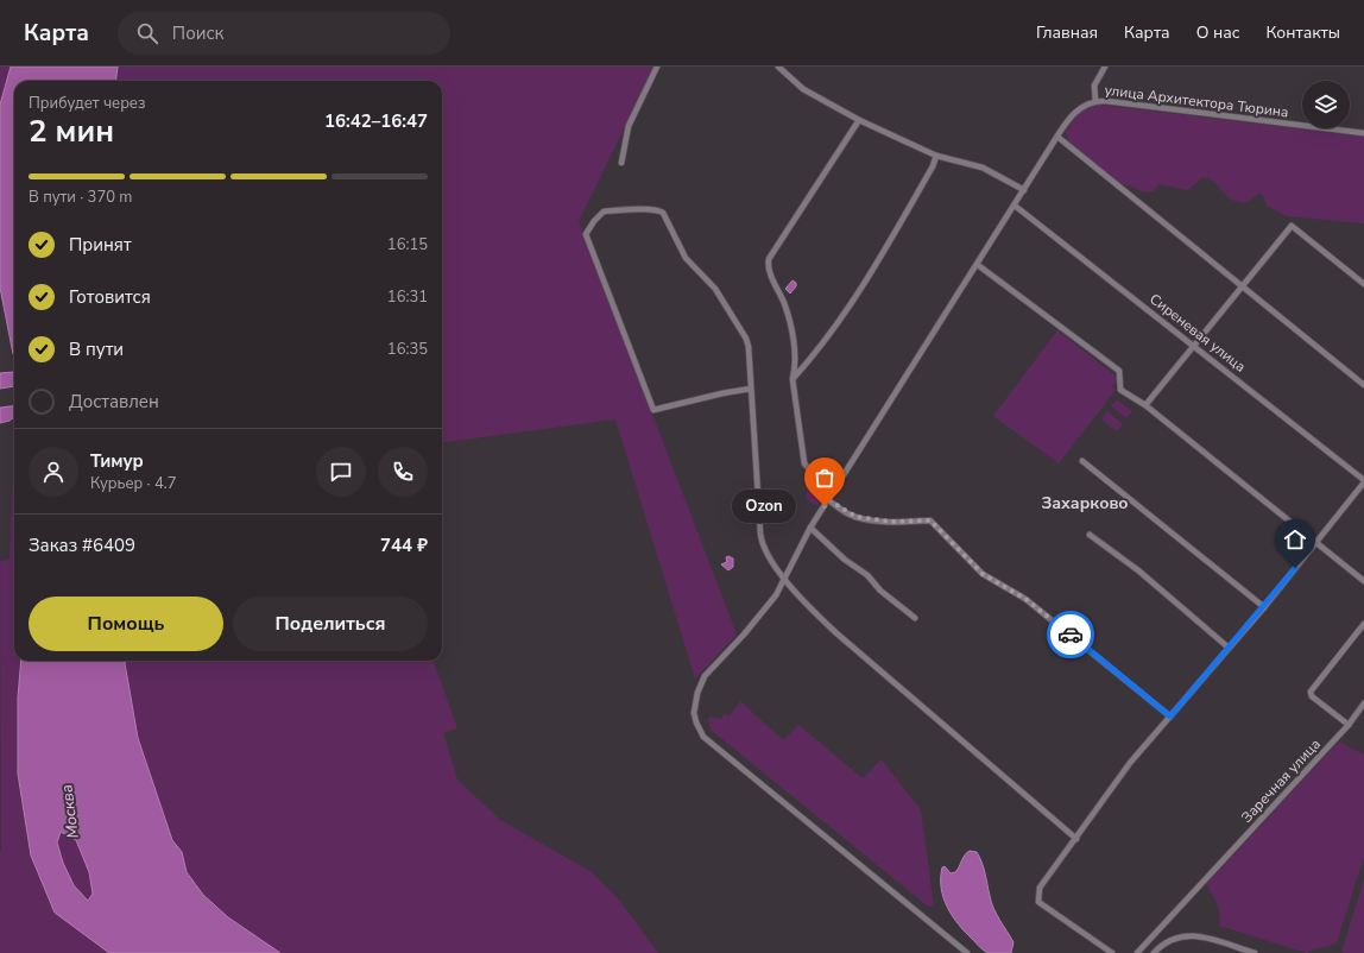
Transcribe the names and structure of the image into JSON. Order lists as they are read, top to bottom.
{
  "streets": {
    "street": ["улица Архитектора Тюрина", "Сиреневая улица", "Заречная улица"]
  },
  "crossings": [
    ["улица Архитектора Тюрина", "Сиреневая улица"]
  ],
  "districts": ["Захарково"],
  "water": ["Москва"],
  "places": ["Ozon"],
  "page": {
    "header": "Карта",
    "search": "Поиск",
    "nav": [
      "Главная",
      "Карта",
      "О нас",
      "Контакты"
    ],
    "heading": ["2 мин", "Прибудет через", "16:42–16:47"],
    "panel": [
      "Тимур",
      "Курьер · 4.7",
      "Заказ #6409",
      "744 ₽"
    ],
    "bar": "В пути · 370 m",
    "list": [
      ["Принят", "16:15"],
      ["Готовится", "16:31"],
      ["В пути", "16:35"],
      "Доставлен"
    ],
    "bubble": "Ozon",
    "buttons": ["Помощь", "Поделиться"]
  }
}
